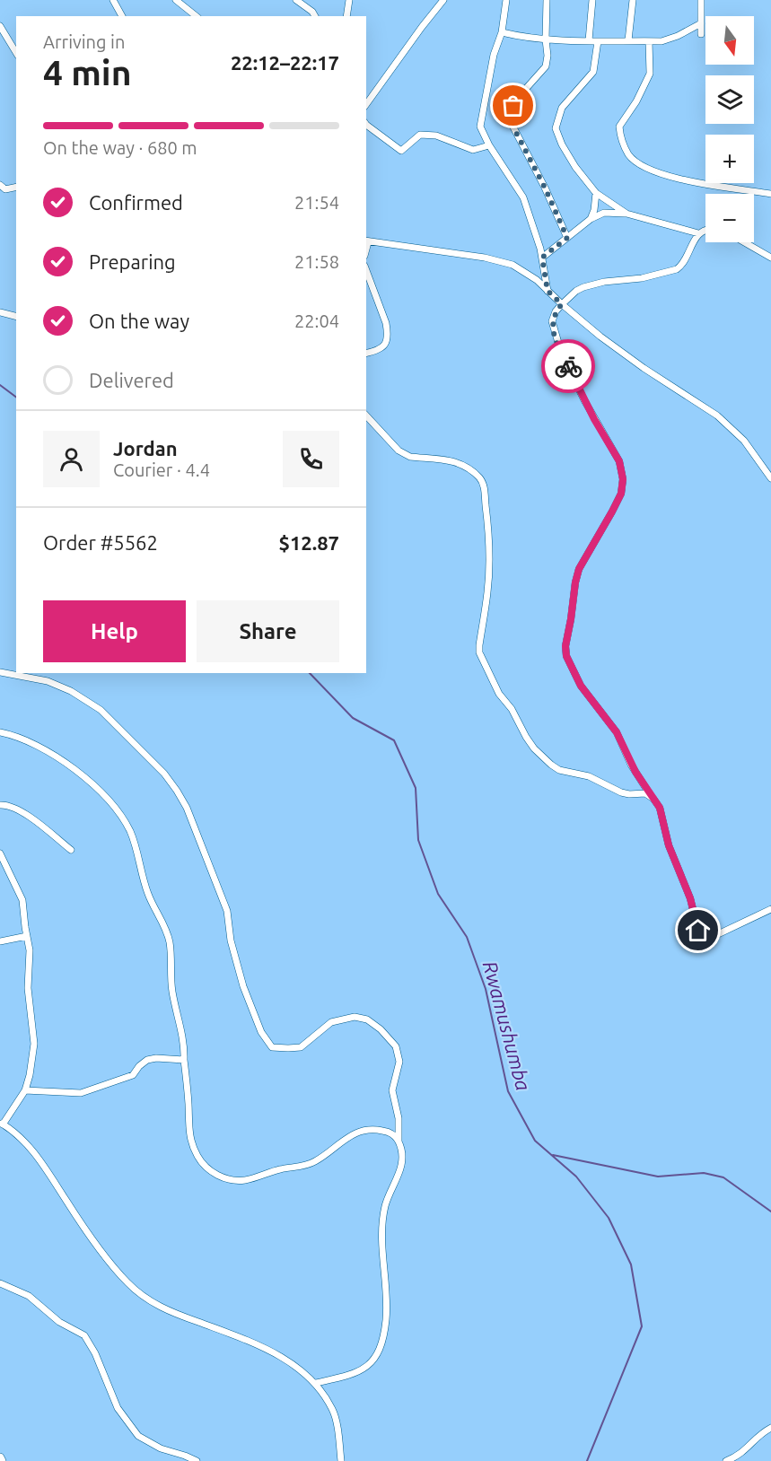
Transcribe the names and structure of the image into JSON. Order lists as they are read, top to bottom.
{
  "water": ["Rwamushumba"],
  "north": "bottom",
  "page": {
    "map_buttons": ["+", "−"],
    "heading": ["4 min", "Arriving in", "22:12–22:17"],
    "panel": [
      "Jordan",
      "Courier · 4.4",
      "Order #5562",
      "$12.87"
    ],
    "bar": "On the way · 680 m",
    "list": [
      ["Confirmed", "21:54"],
      ["Preparing", "21:58"],
      ["On the way", "22:04"],
      "Delivered"
    ],
    "buttons": ["Help", "Share"]
  }
}
